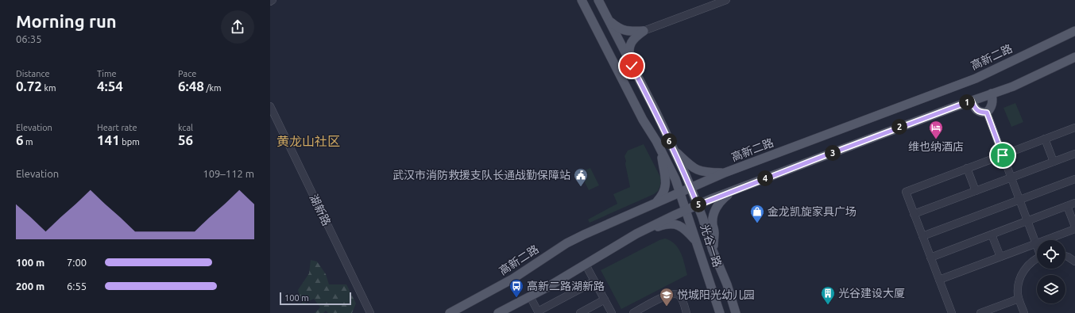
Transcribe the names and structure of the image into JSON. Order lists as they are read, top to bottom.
{
  "streets": {
    "main road": ["高新二路", "光谷一路"],
    "street": ["湖新路"]
  },
  "crossings": [
    ["高新二路", "光谷一路"]
  ],
  "districts": ["黄龙山社区"],
  "places": {
    "hotel": ["维也纳酒店"],
    "public building": ["武汉市消防救援支队长通战勤保障站"],
    "shop": ["金龙凯旋家具广场"],
    "bus stop": ["高新二路湖新路"],
    "building": ["光谷建设大厦"],
    "school or university": ["悦城阳光幼儿园"]
  },
  "scale_bar": "100 m",
  "page": {
    "heading": ["Morning run", "06:35"],
    "stats": [
      ["Distance", "0.72 km"],
      ["Time", "4:54"],
      ["Pace", "6:48 /km"],
      ["Elevation", "6 m"],
      ["Heart rate", "141 bpm"],
      ["kcal", "56"]
    ],
    "pins": [
      "1",
      "2",
      "6",
      "3",
      "4",
      "5"
    ],
    "chart": ["Elevation", "109–112 m"],
    "list": [
      {
        "name": "100 m",
        "note": "7:00"
      },
      {
        "name": "200 m",
        "note": "6:55"
      }
    ],
    "scale": "100 m"
  }
}
